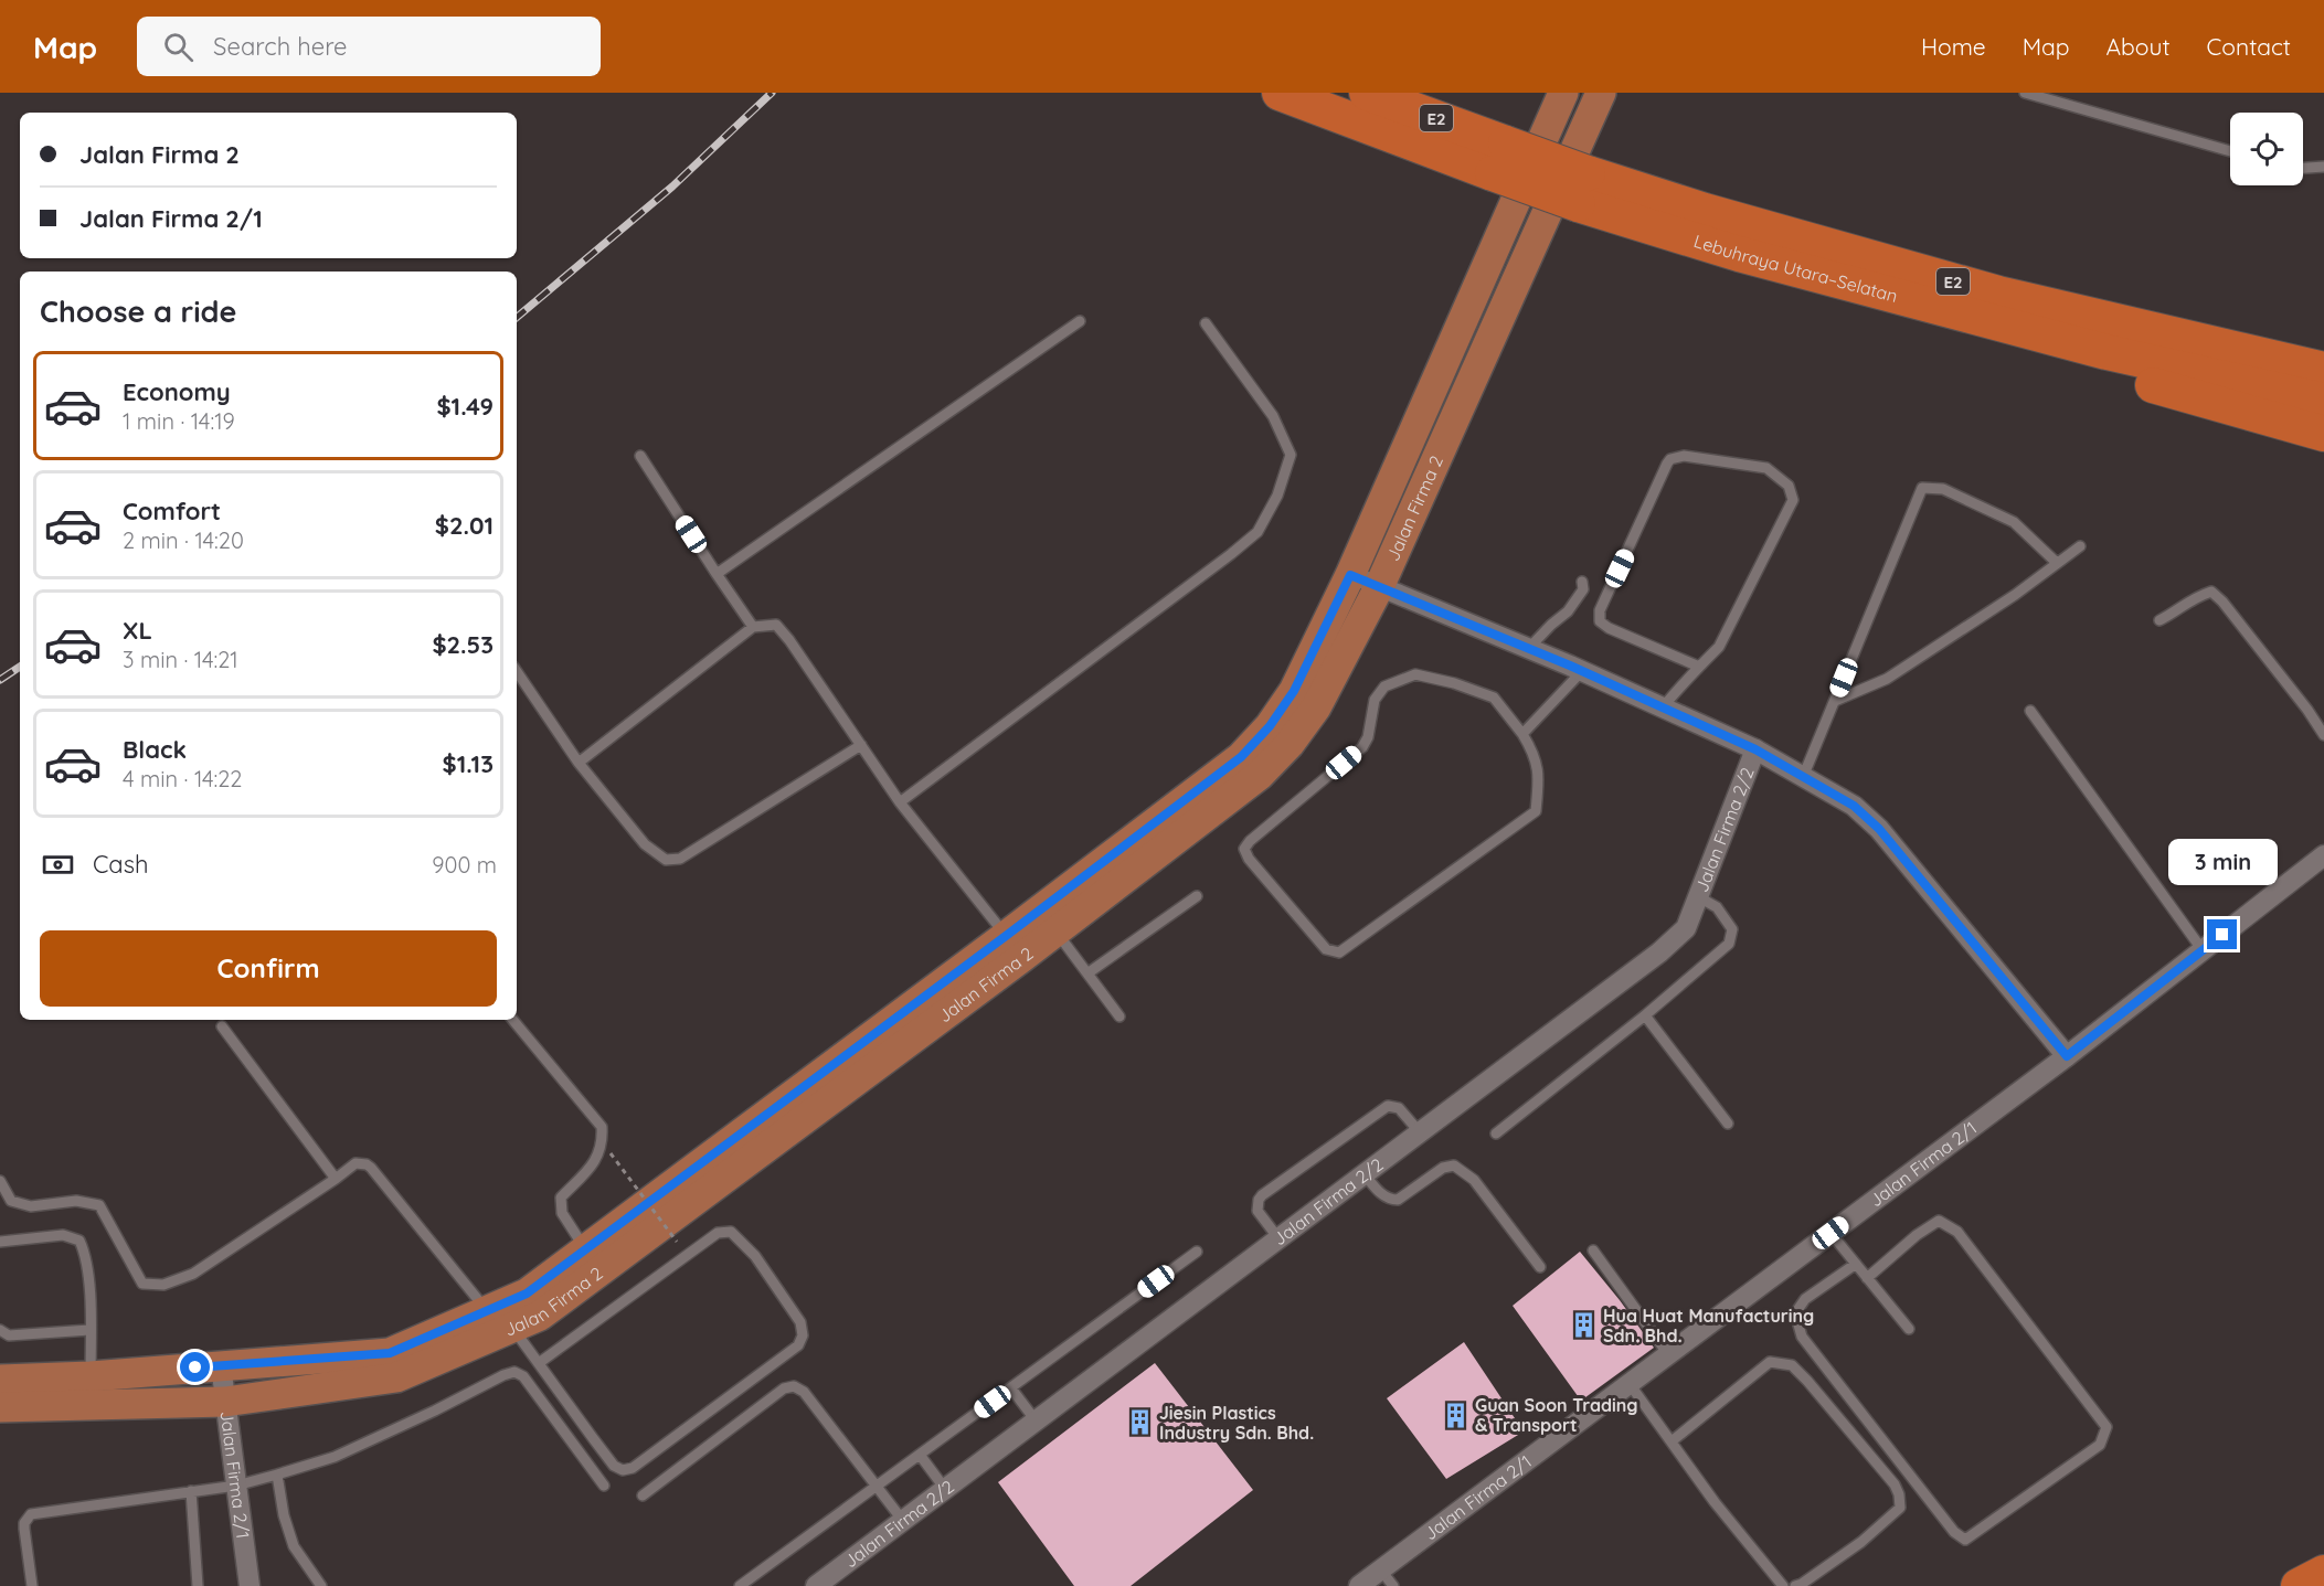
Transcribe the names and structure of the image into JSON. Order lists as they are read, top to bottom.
{
  "streets": {
    "highway": ["E2", "Lebuhraya Utara–Selatan"],
    "main road": ["Jalan Firma 2"],
    "street": ["Jalan Firma 2/2", "Jalan Firma 2/1"]
  },
  "crossings": [
    ["Jalan Firma 2", "Jalan Firma 2/1"]
  ],
  "places": {
    "building": ["Hua Huat Manufacturing Sdn. Bhd.", "Guan Soon Trading & Transport", "Jiesin Plastics Industry Sdn. Bhd."]
  },
  "page": {
    "header": "Map",
    "search": "Search here",
    "nav": [
      "Home",
      "Map",
      "About",
      "Contact"
    ],
    "banner": ["Jalan Firma 2", "Jalan Firma 2/1"],
    "heading": "Choose a ride",
    "list": [
      {
        "name": "Economy",
        "note": "1 min · 14:19",
        "value": "$1.49"
      },
      {
        "name": "Comfort",
        "note": "2 min · 14:20",
        "value": "$2.01"
      },
      {
        "name": "XL",
        "note": "3 min · 14:21",
        "value": "$2.53"
      },
      {
        "name": "Black",
        "note": "4 min · 14:22",
        "value": "$1.13"
      }
    ],
    "pay": ["Cash", "900 m"],
    "bubble": "3 min",
    "buttons": "Confirm"
  }
}
